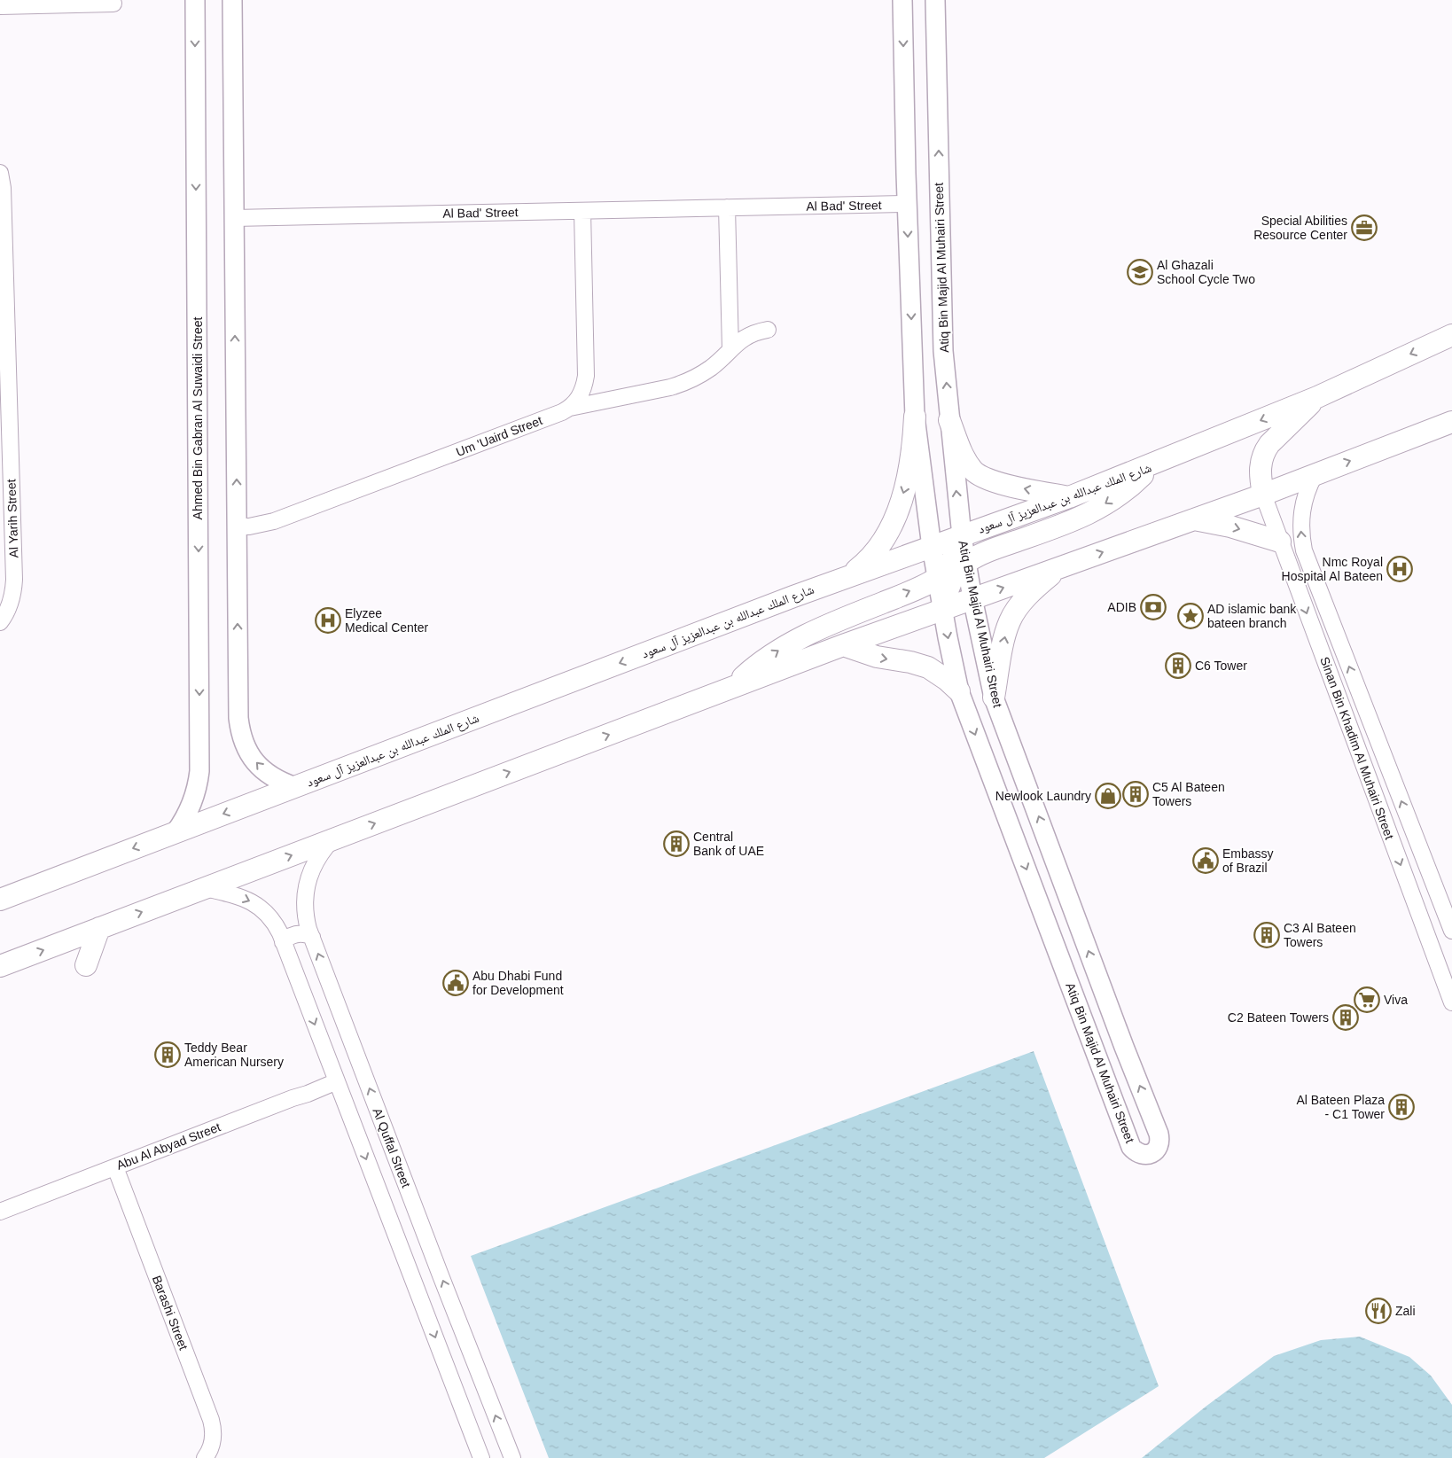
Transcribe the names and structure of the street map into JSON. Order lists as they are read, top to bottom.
{
  "streets": {
    "main road": ["شارع الملك عبدالله بن عبدالعزيز آل سعود"],
    "street": [
      "Al Bad' Street",
      "Atiq Bin Majid Al Muhairi Street",
      "Ahmed Bin Gabran Al Suwaidi Street",
      "Um 'Uaird Street",
      "Al Yarih Street",
      "Sinan Bin Khadim Al Muhairi Street",
      "Abu Al Abyad Street",
      "Al Quffal Street",
      "Barashi Street"
    ]
  },
  "crossings": [
    ["Al Bad' Street", "Atiq Bin Majid Al Muhairi Street"],
    ["Atiq Bin Majid Al Muhairi Street", "شارع الملك عبدالله بن عبدالعزيز آل سعود"],
    ["Ahmed Bin Gabran Al Suwaidi Street", "شارع الملك عبدالله بن عبدالعزيز آل سعود"],
    ["Abu Al Abyad Street", "Barashi Street"]
  ],
  "places": {
    "office": ["Special Abilities Resource Center"],
    "school or university": ["Al Ghazali School Cycle Two"],
    "hospital": ["Nmc Royal Hospital Al Bateen", "Elyzee Medical Center"],
    "bank": ["ADIB"],
    "place": ["AD islamic bank bateen branch"],
    "building": [
      "C6 Tower",
      "C5 Al Bateen Towers",
      "Central Bank of UAE",
      "C3 Al Bateen Towers",
      "C2 Bateen Towers",
      "Teddy Bear American Nursery",
      "Al Bateen Plaza - C1 Tower"
    ],
    "shop": ["Newlook Laundry"],
    "public building": ["Embassy of Brazil", "Abu Dhabi Fund for Development"],
    "supermarket": ["Viva"],
    "restaurant": ["Zali"]
  }
}
